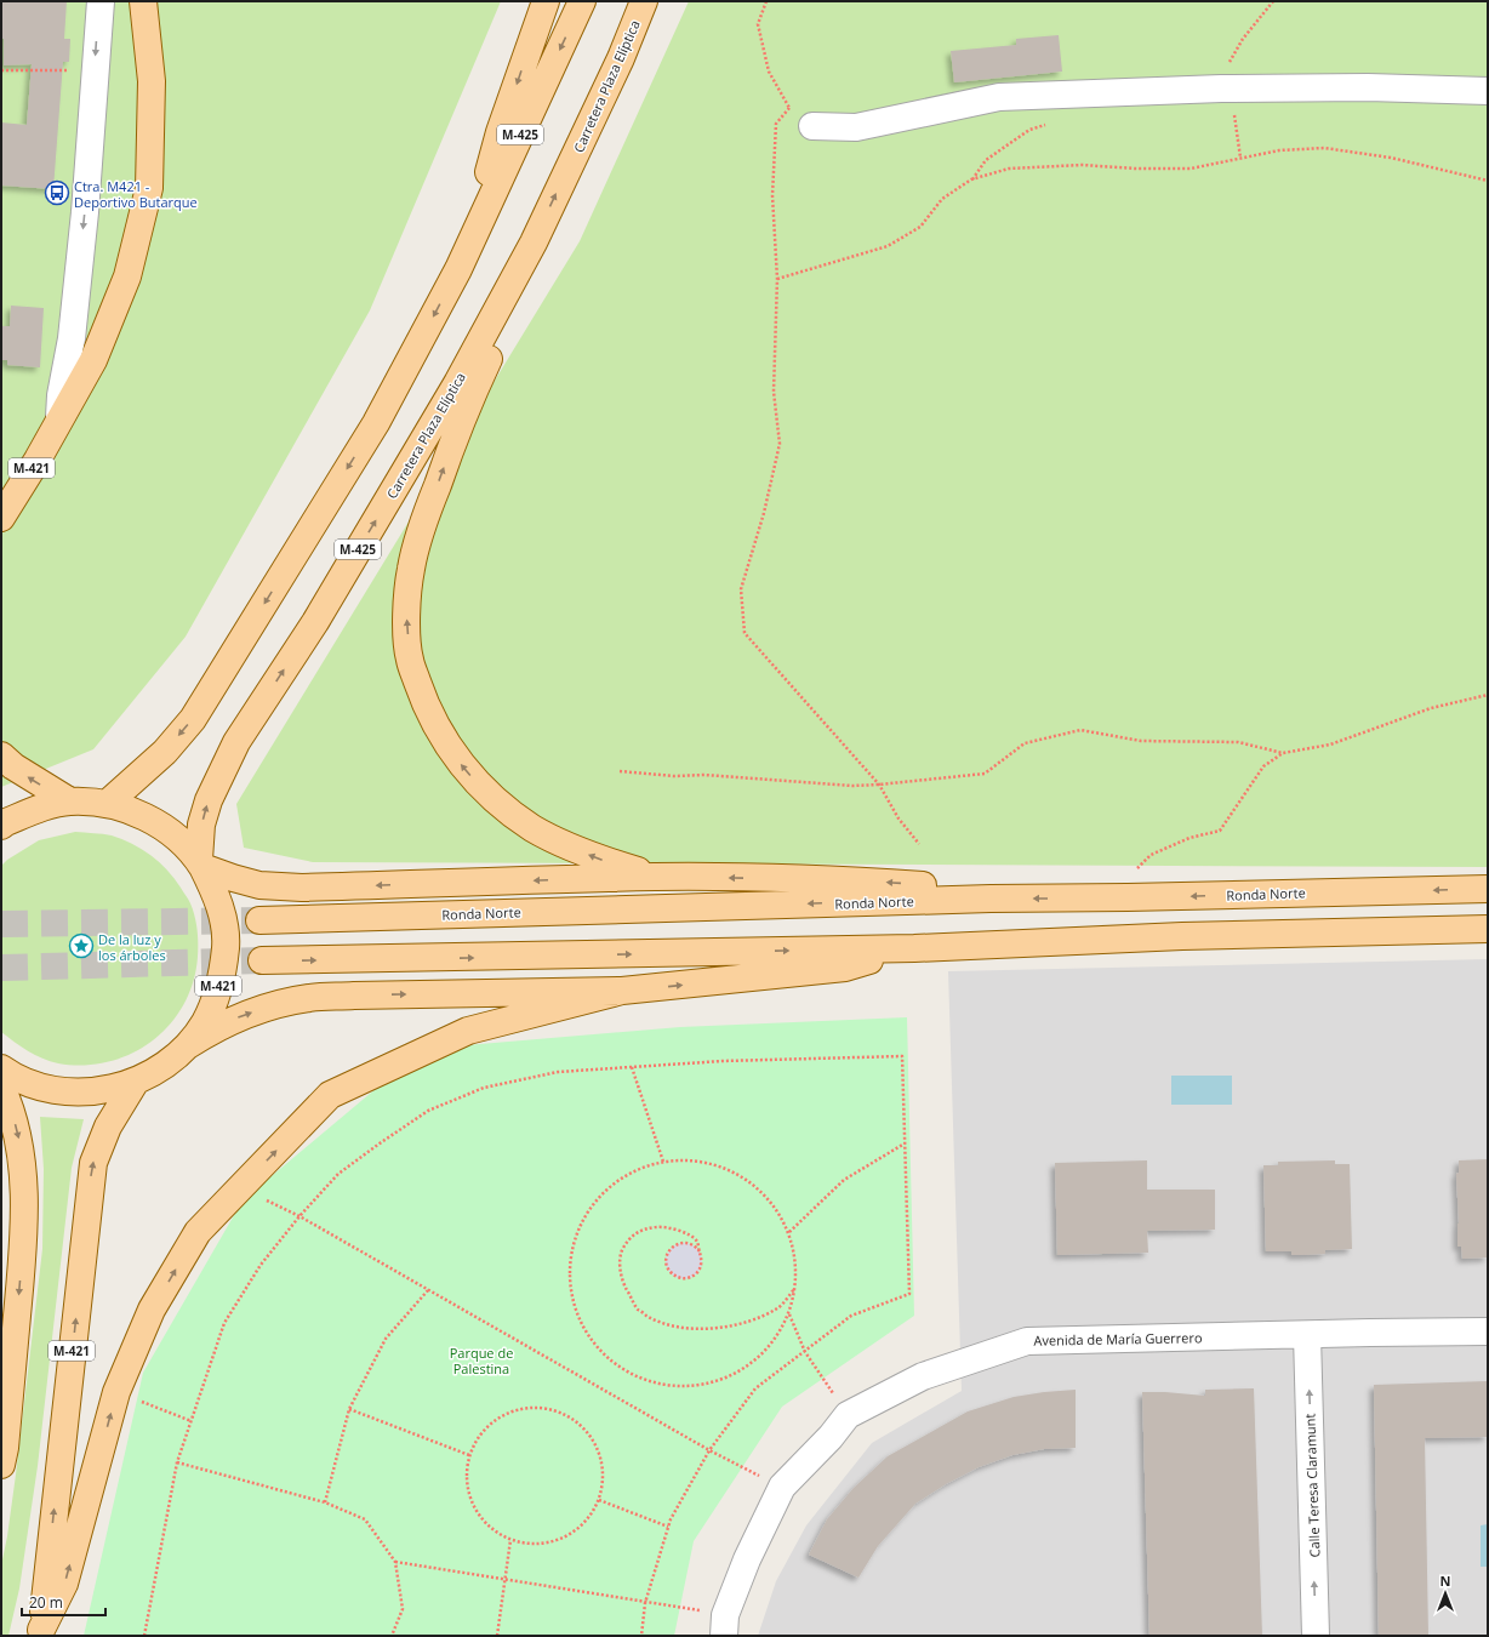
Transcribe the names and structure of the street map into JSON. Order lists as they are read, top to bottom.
{
  "streets": {
    "main road": [
      "Carretera Plaza Elíptica",
      "M-425",
      "M-421",
      "Ronda Norte"
    ],
    "street": ["Avenida de María Guerrero", "Calle Teresa Claramunt"]
  },
  "crossings": [
    ["Carretera Plaza Elíptica", "M-421"],
    ["M-425", "M-421"],
    ["Avenida de María Guerrero", "Calle Teresa Claramunt"]
  ],
  "one_way": ["Calle Teresa Claramunt"],
  "parks": ["Parque de Palestina"],
  "places": {
    "bus stop": ["Ctra. M421 - Deportivo Butarque"],
    "place": ["De la luz y los árboles"]
  },
  "scale_bar": "20 m",
  "north": "top"
}
